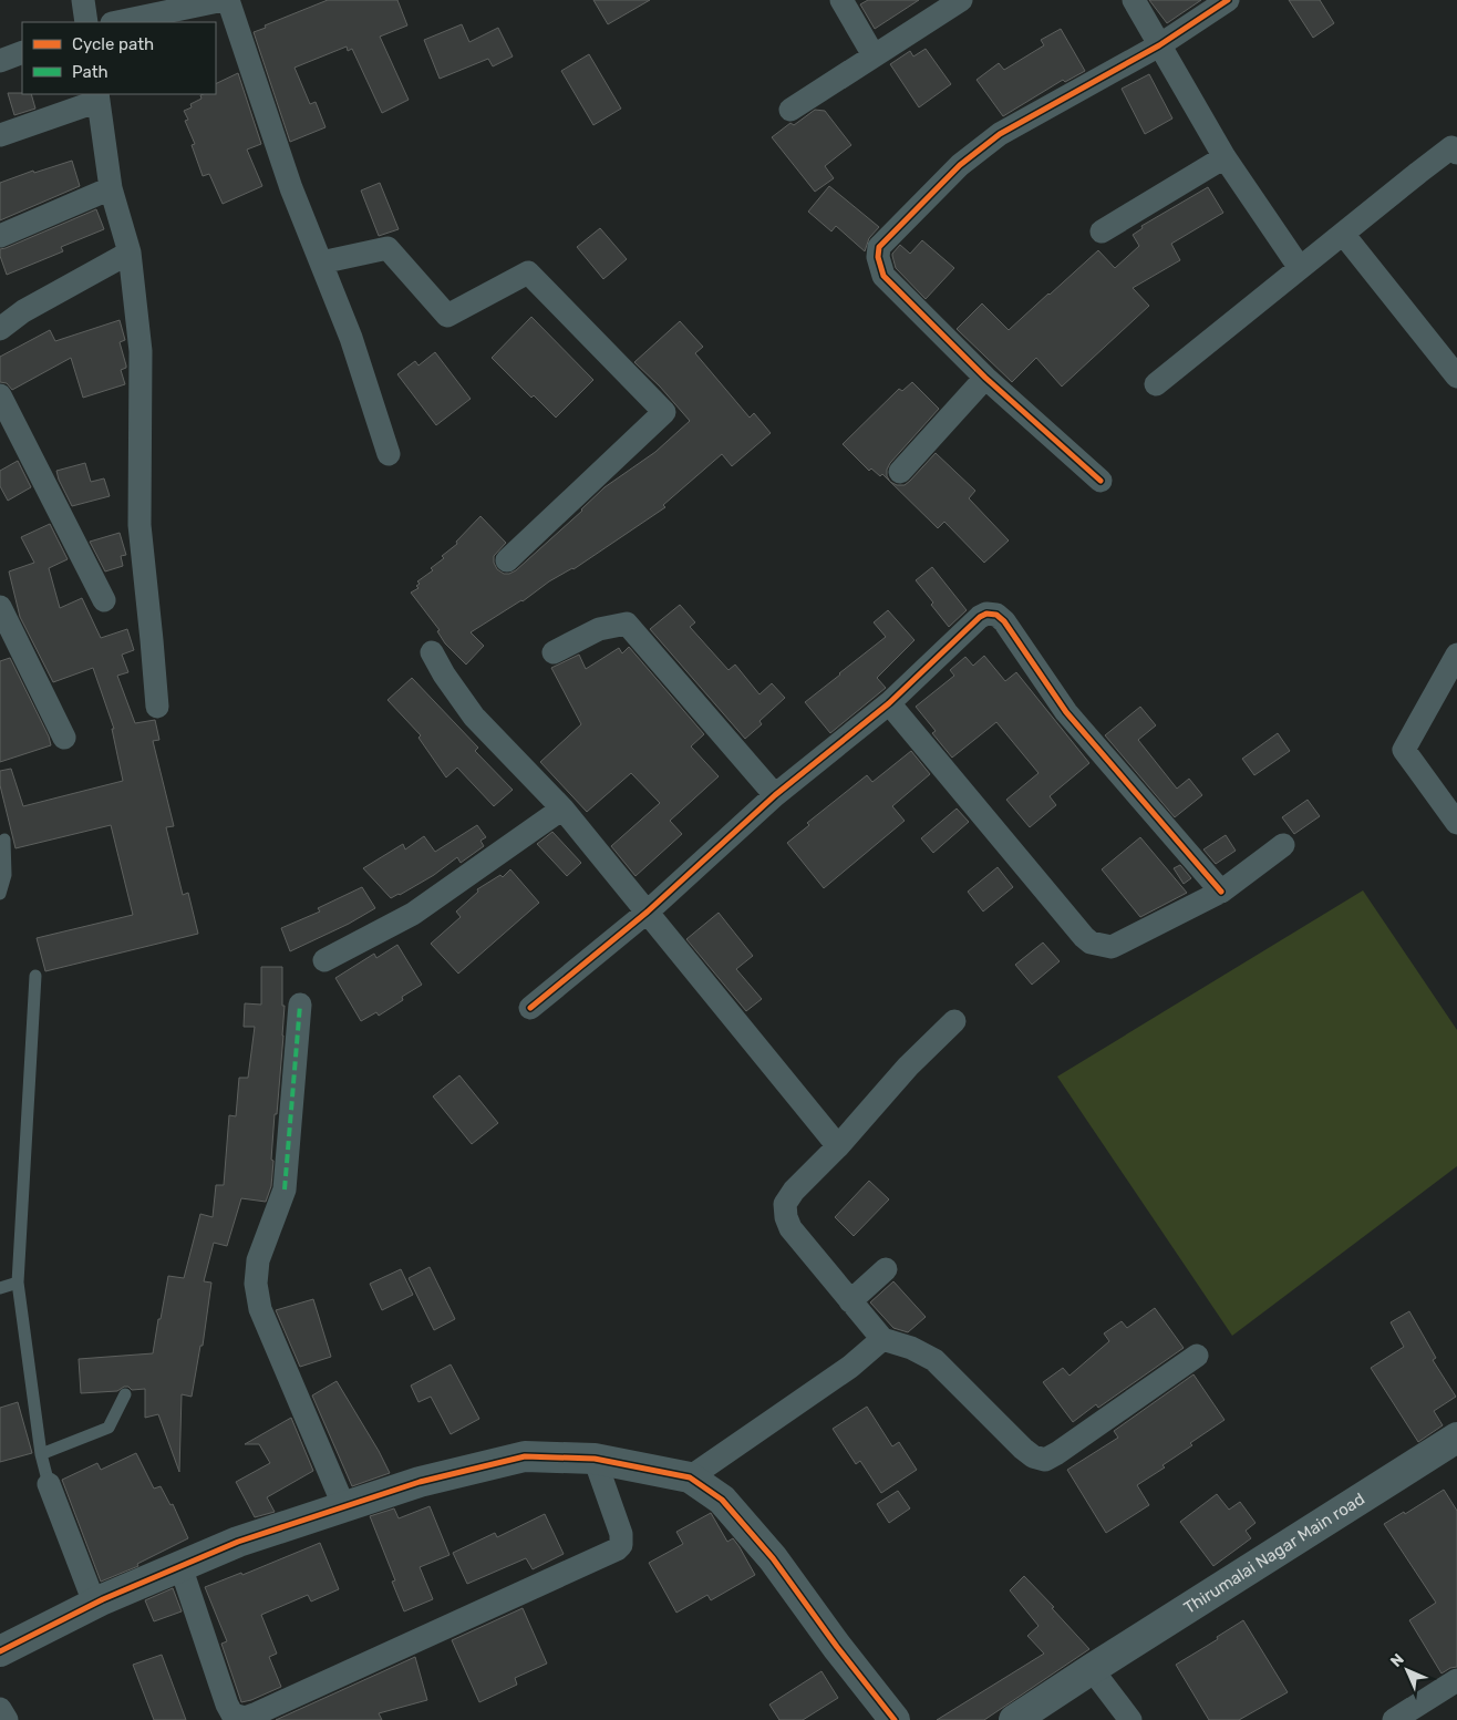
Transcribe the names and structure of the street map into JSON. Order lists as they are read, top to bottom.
{
  "streets": {
    "street": ["Thirumalai Nagar Main road"]
  },
  "legend": ["Cycle path", "Path"],
  "north": "top left"
}
